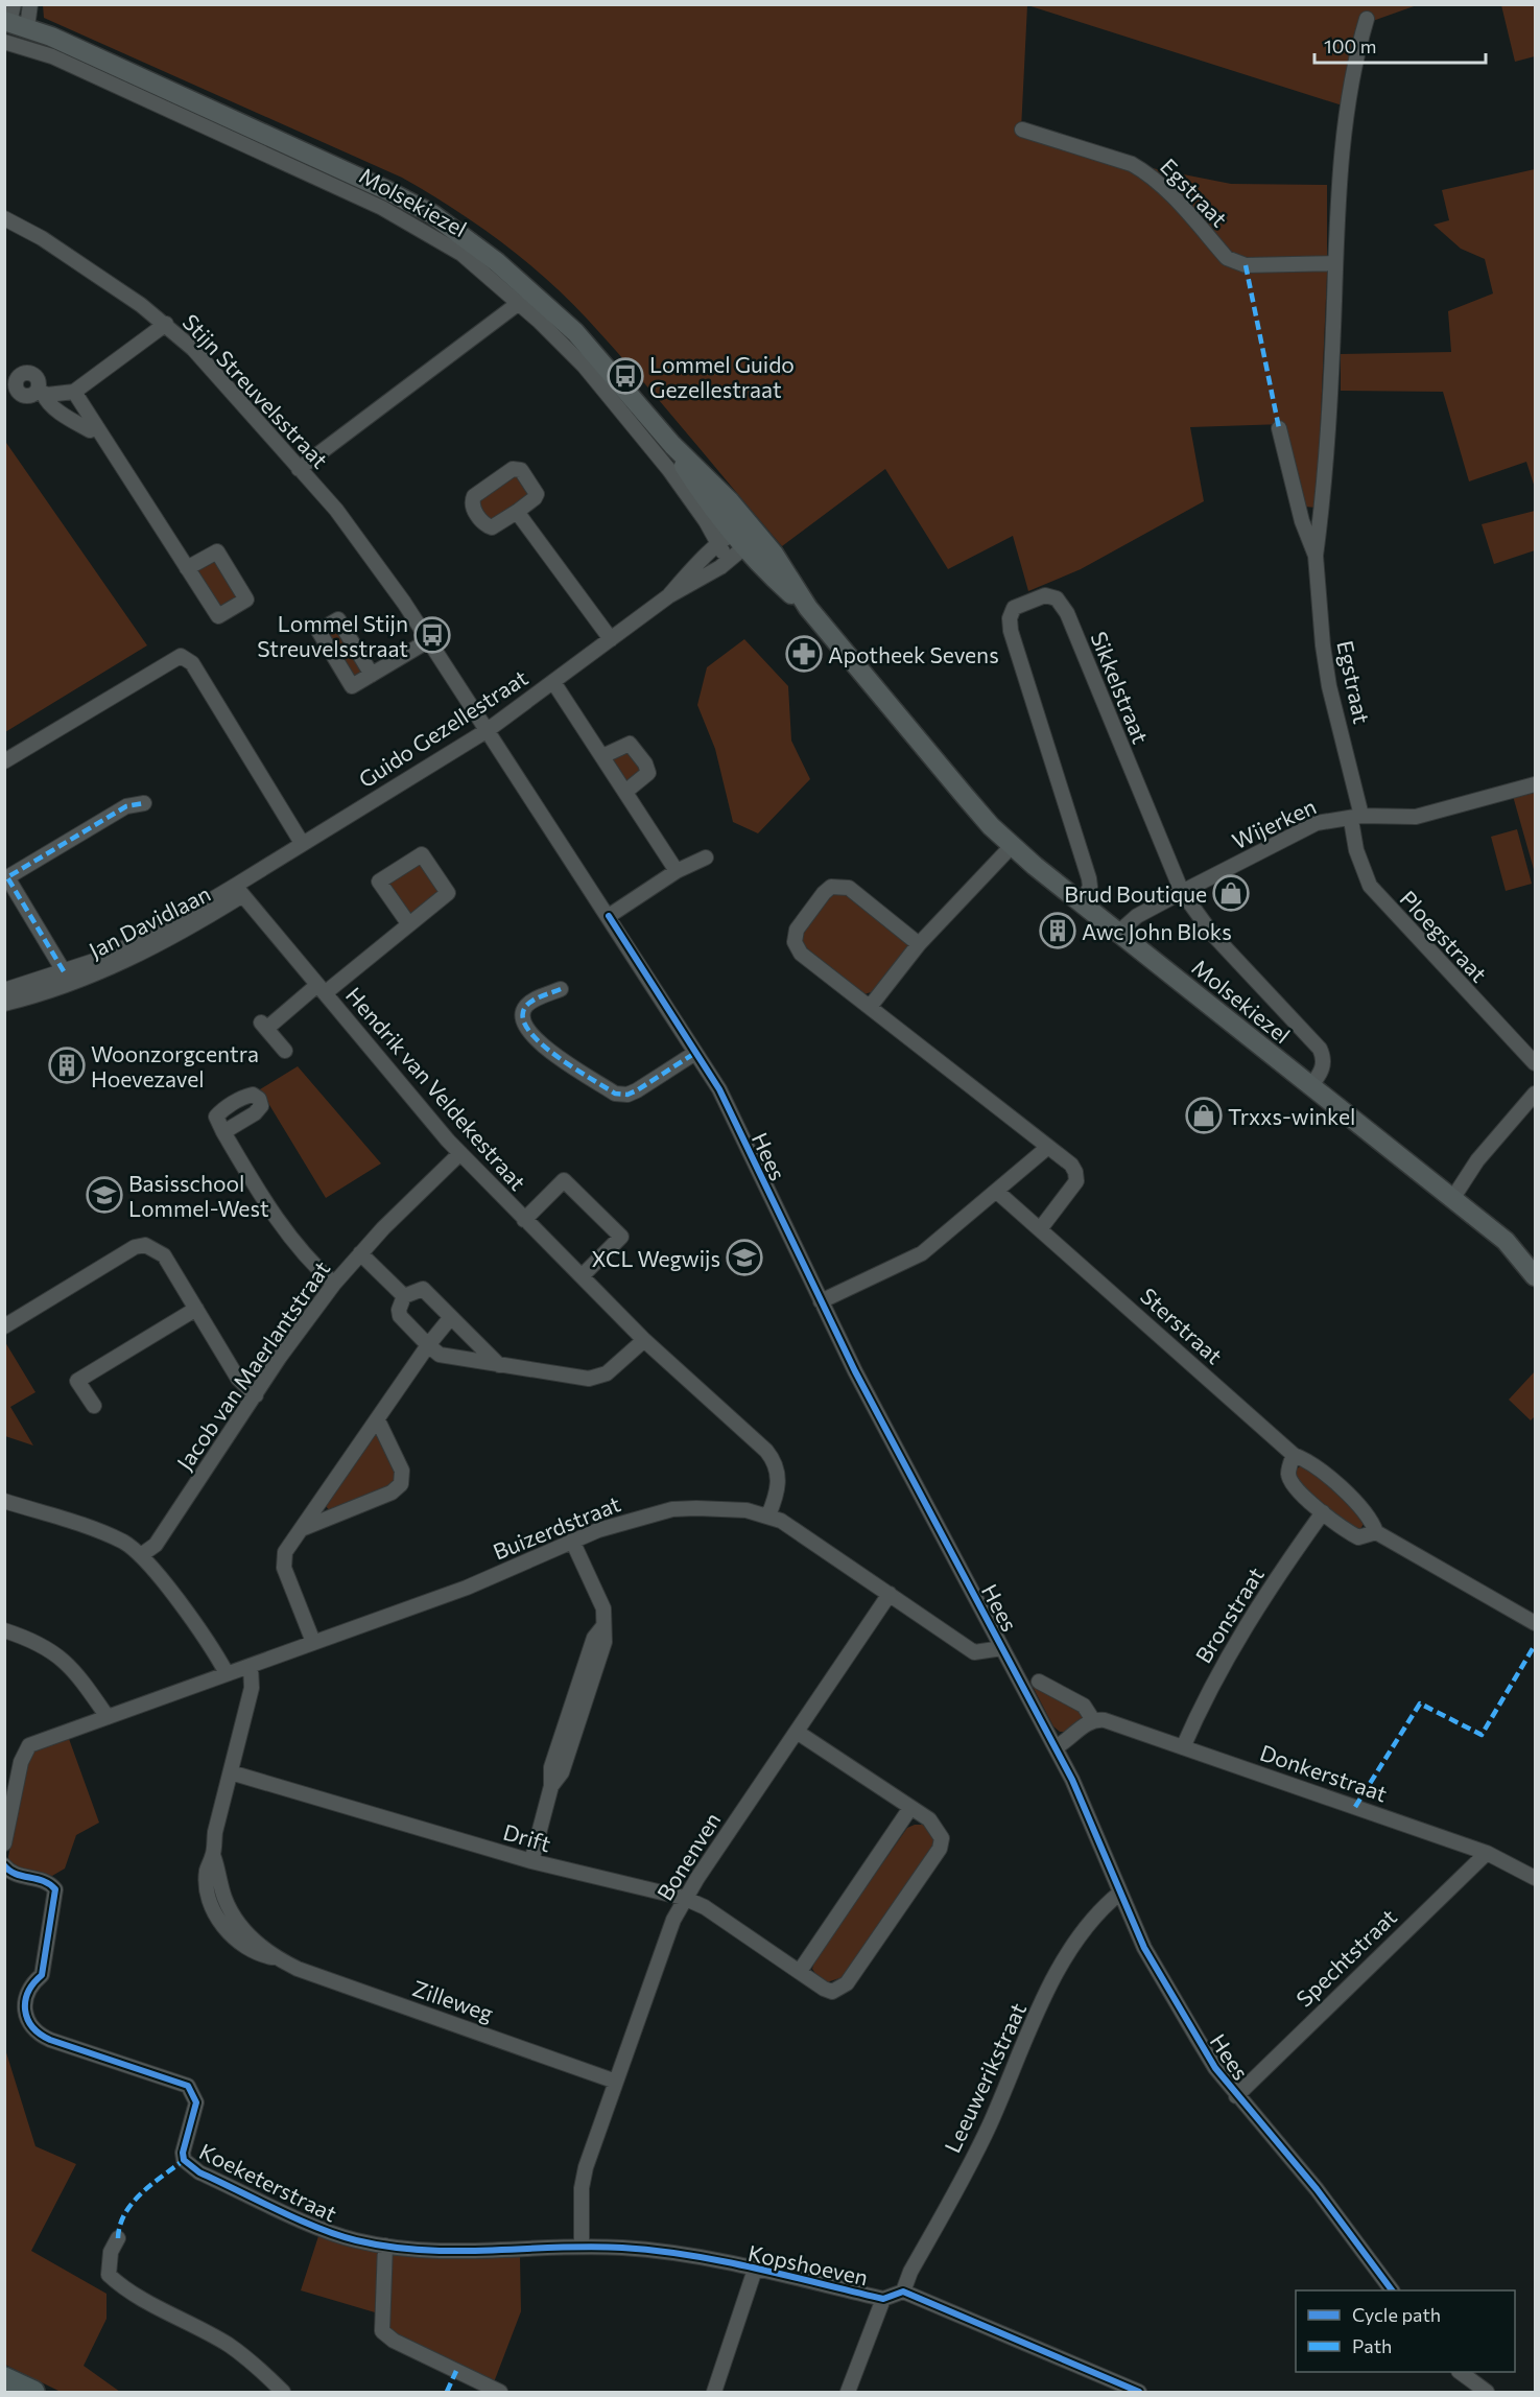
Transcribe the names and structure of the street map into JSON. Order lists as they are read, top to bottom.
{
  "streets": {
    "main road": ["Molsekiezel"],
    "street": [
      "Egstraat",
      "Stijn Streuvelsstraat",
      "Sikkelstraat",
      "Guido Gezellestraat",
      "Wijerken",
      "Jan Davidlaan",
      "Ploegstraat",
      "Hendrik van Veldekestraat",
      "Hees",
      "Sterstraat",
      "Jacob van Maerlantstraat",
      "Buizerdstraat",
      "Bronstraat",
      "Donkerstraat",
      "Drift",
      "Bonenven",
      "Spechtstraat",
      "Zilleweg",
      "Leeuwerikstraat",
      "Koeketerstraat",
      "Kopshoeven"
    ]
  },
  "crossings": [
    ["Egstraat", "Wijerken"],
    ["Egstraat", "Ploegstraat"],
    ["Molsekiezel", "Sikkelstraat"],
    ["Molsekiezel", "Guido Gezellestraat"],
    ["Molsekiezel", "Wijerken"],
    ["Stijn Streuvelsstraat", "Guido Gezellestraat"],
    ["Stijn Streuvelsstraat", "Hees"],
    ["Sikkelstraat", "Wijerken"],
    ["Guido Gezellestraat", "Jan Davidlaan"],
    ["Guido Gezellestraat", "Hendrik van Veldekestraat"],
    ["Guido Gezellestraat", "Hees"],
    ["Wijerken", "Ploegstraat"],
    ["Jan Davidlaan", "Hendrik van Veldekestraat"],
    ["Hendrik van Veldekestraat", "Jacob van Maerlantstraat"],
    ["Hendrik van Veldekestraat", "Buizerdstraat"],
    ["Hees", "Buizerdstraat"],
    ["Hees", "Spechtstraat"],
    ["Hees", "Leeuwerikstraat"],
    ["Sterstraat", "Bronstraat"],
    ["Buizerdstraat", "Bonenven"],
    ["Buizerdstraat", "Zilleweg"],
    ["Bronstraat", "Donkerstraat"],
    ["Donkerstraat", "Spechtstraat"],
    ["Drift", "Bonenven"],
    ["Drift", "Zilleweg"],
    ["Bonenven", "Zilleweg"],
    ["Bonenven", "Kopshoeven"],
    ["Leeuwerikstraat", "Kopshoeven"],
    ["Koeketerstraat", "Kopshoeven"]
  ],
  "places": {
    "bus stop": ["Lommel Guido Gezellestraat", "Lommel Stijn Streuvelsstraat"],
    "pharmacy": ["Apotheek Sevens"],
    "shop": ["Brud Boutique", "Trxxs-winkel"],
    "building": ["Awc John Bloks", "Woonzorgcentra Hoevezavel"],
    "school or university": ["Basisschool Lommel-West", "XCL Wegwijs"]
  },
  "legend": ["Cycle path", "Path"],
  "scale_bar": "100 m"
}
